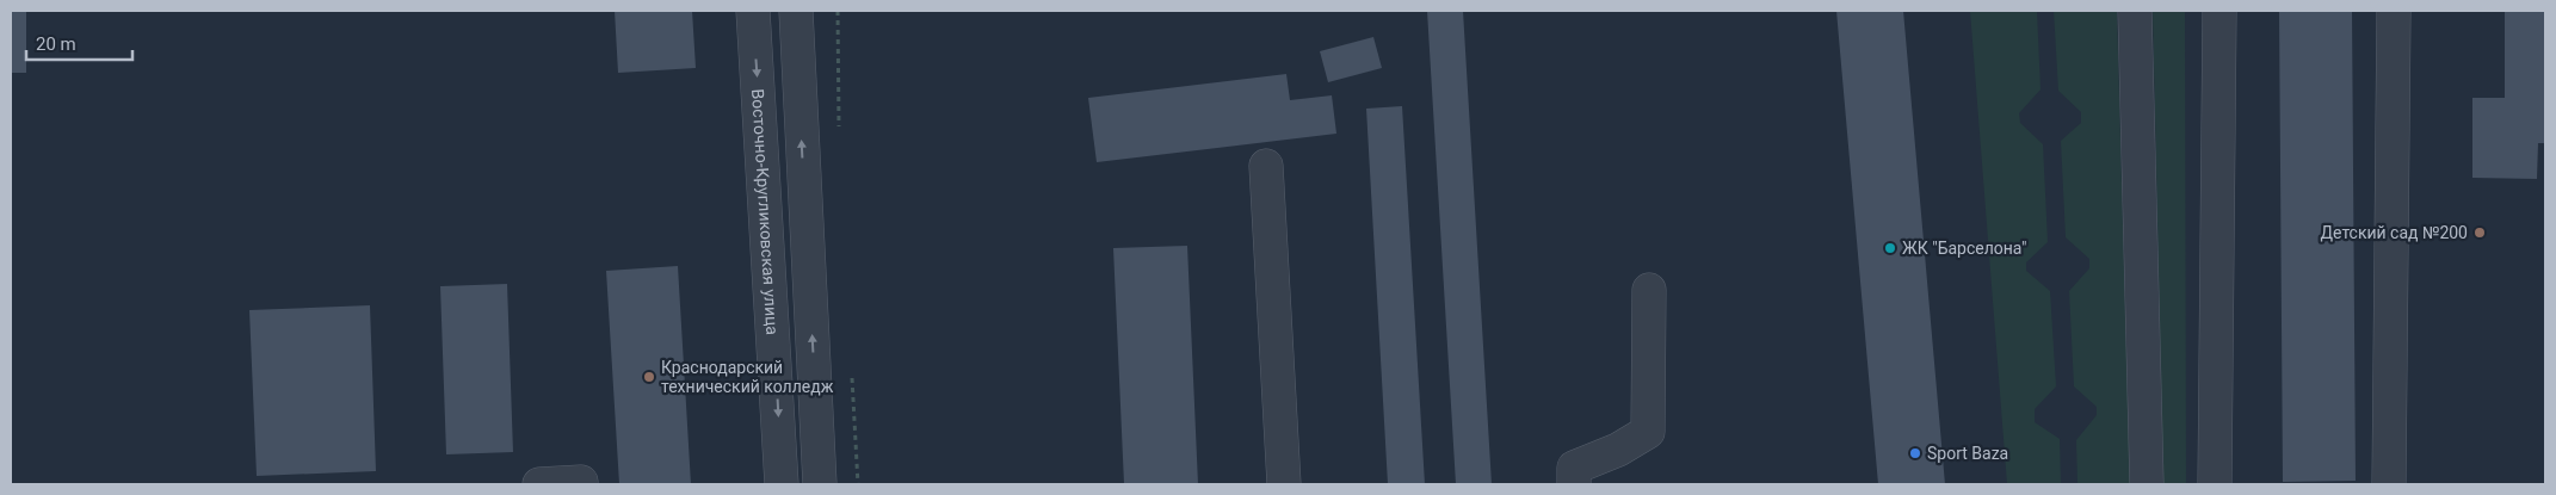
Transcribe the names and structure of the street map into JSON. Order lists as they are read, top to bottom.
{
  "streets": {
    "street": ["Восточно-Кругликовская улица"]
  },
  "places": [
    "Детский сад №200",
    "ЖК \"Барселона\"",
    "Краснодарский технический колледж",
    "Sport Baza"
  ],
  "scale_bar": "20 m"
}
